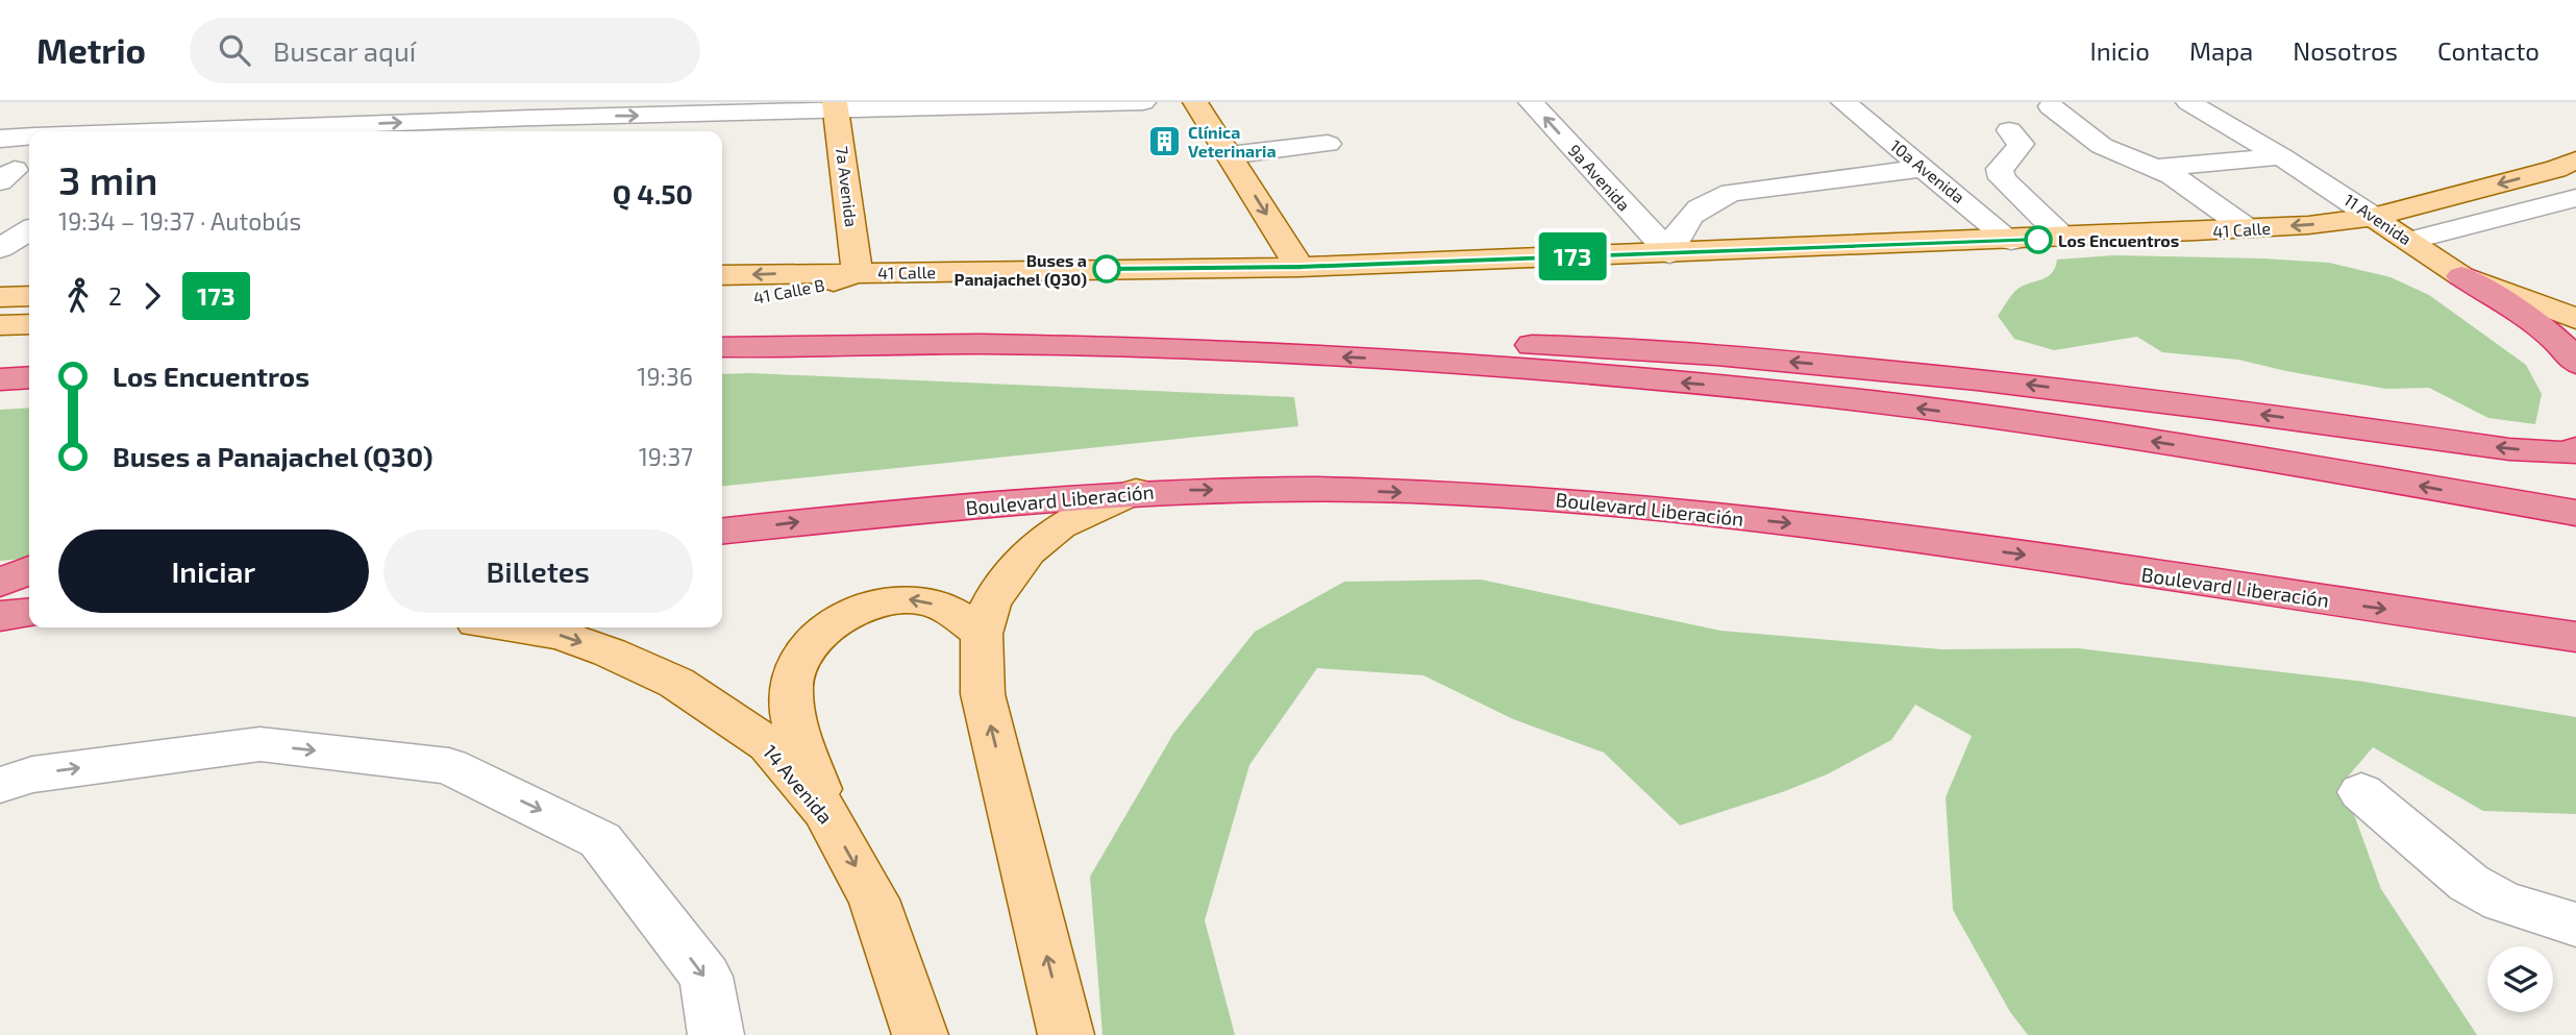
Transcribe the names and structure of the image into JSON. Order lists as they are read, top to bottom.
{
  "streets": {
    "highway": ["Boulevard Liberación"],
    "main road": [
      "7a Avenida",
      "11 Avenida",
      "41 Calle",
      "41 Calle B",
      "14 Avenida"
    ],
    "street": ["10a Avenida", "9a Avenida"]
  },
  "crossings": [
    ["10a Avenida", "41 Calle"],
    ["9a Avenida", "41 Calle"],
    ["7a Avenida", "41 Calle"],
    ["7a Avenida", "41 Calle B"],
    ["11 Avenida", "41 Calle"],
    ["41 Calle", "41 Calle B"]
  ],
  "one_way": ["9a Avenida", "14 Avenida"],
  "places": {
    "building": ["Clínica Veterinaria"],
    "other": ["Los Encuentros", "Buses a Panajachel (Q30)"]
  },
  "lines": ["bus line 173"],
  "page": {
    "header": "Metrio",
    "search": "Buscar aquí",
    "nav": [
      "Inicio",
      "Mapa",
      "Nosotros",
      "Contacto"
    ],
    "on_map": "173",
    "heading": ["3 min", "19:34 – 19:37 · Autobús", "Q 4.50"],
    "legs": ["2", "173"],
    "list": [
      {
        "name": "Los Encuentros",
        "value": "19:36"
      },
      {
        "name": "Buses a Panajachel (Q30)",
        "value": "19:37"
      }
    ],
    "buttons": ["Iniciar", "Billetes"]
  }
}
